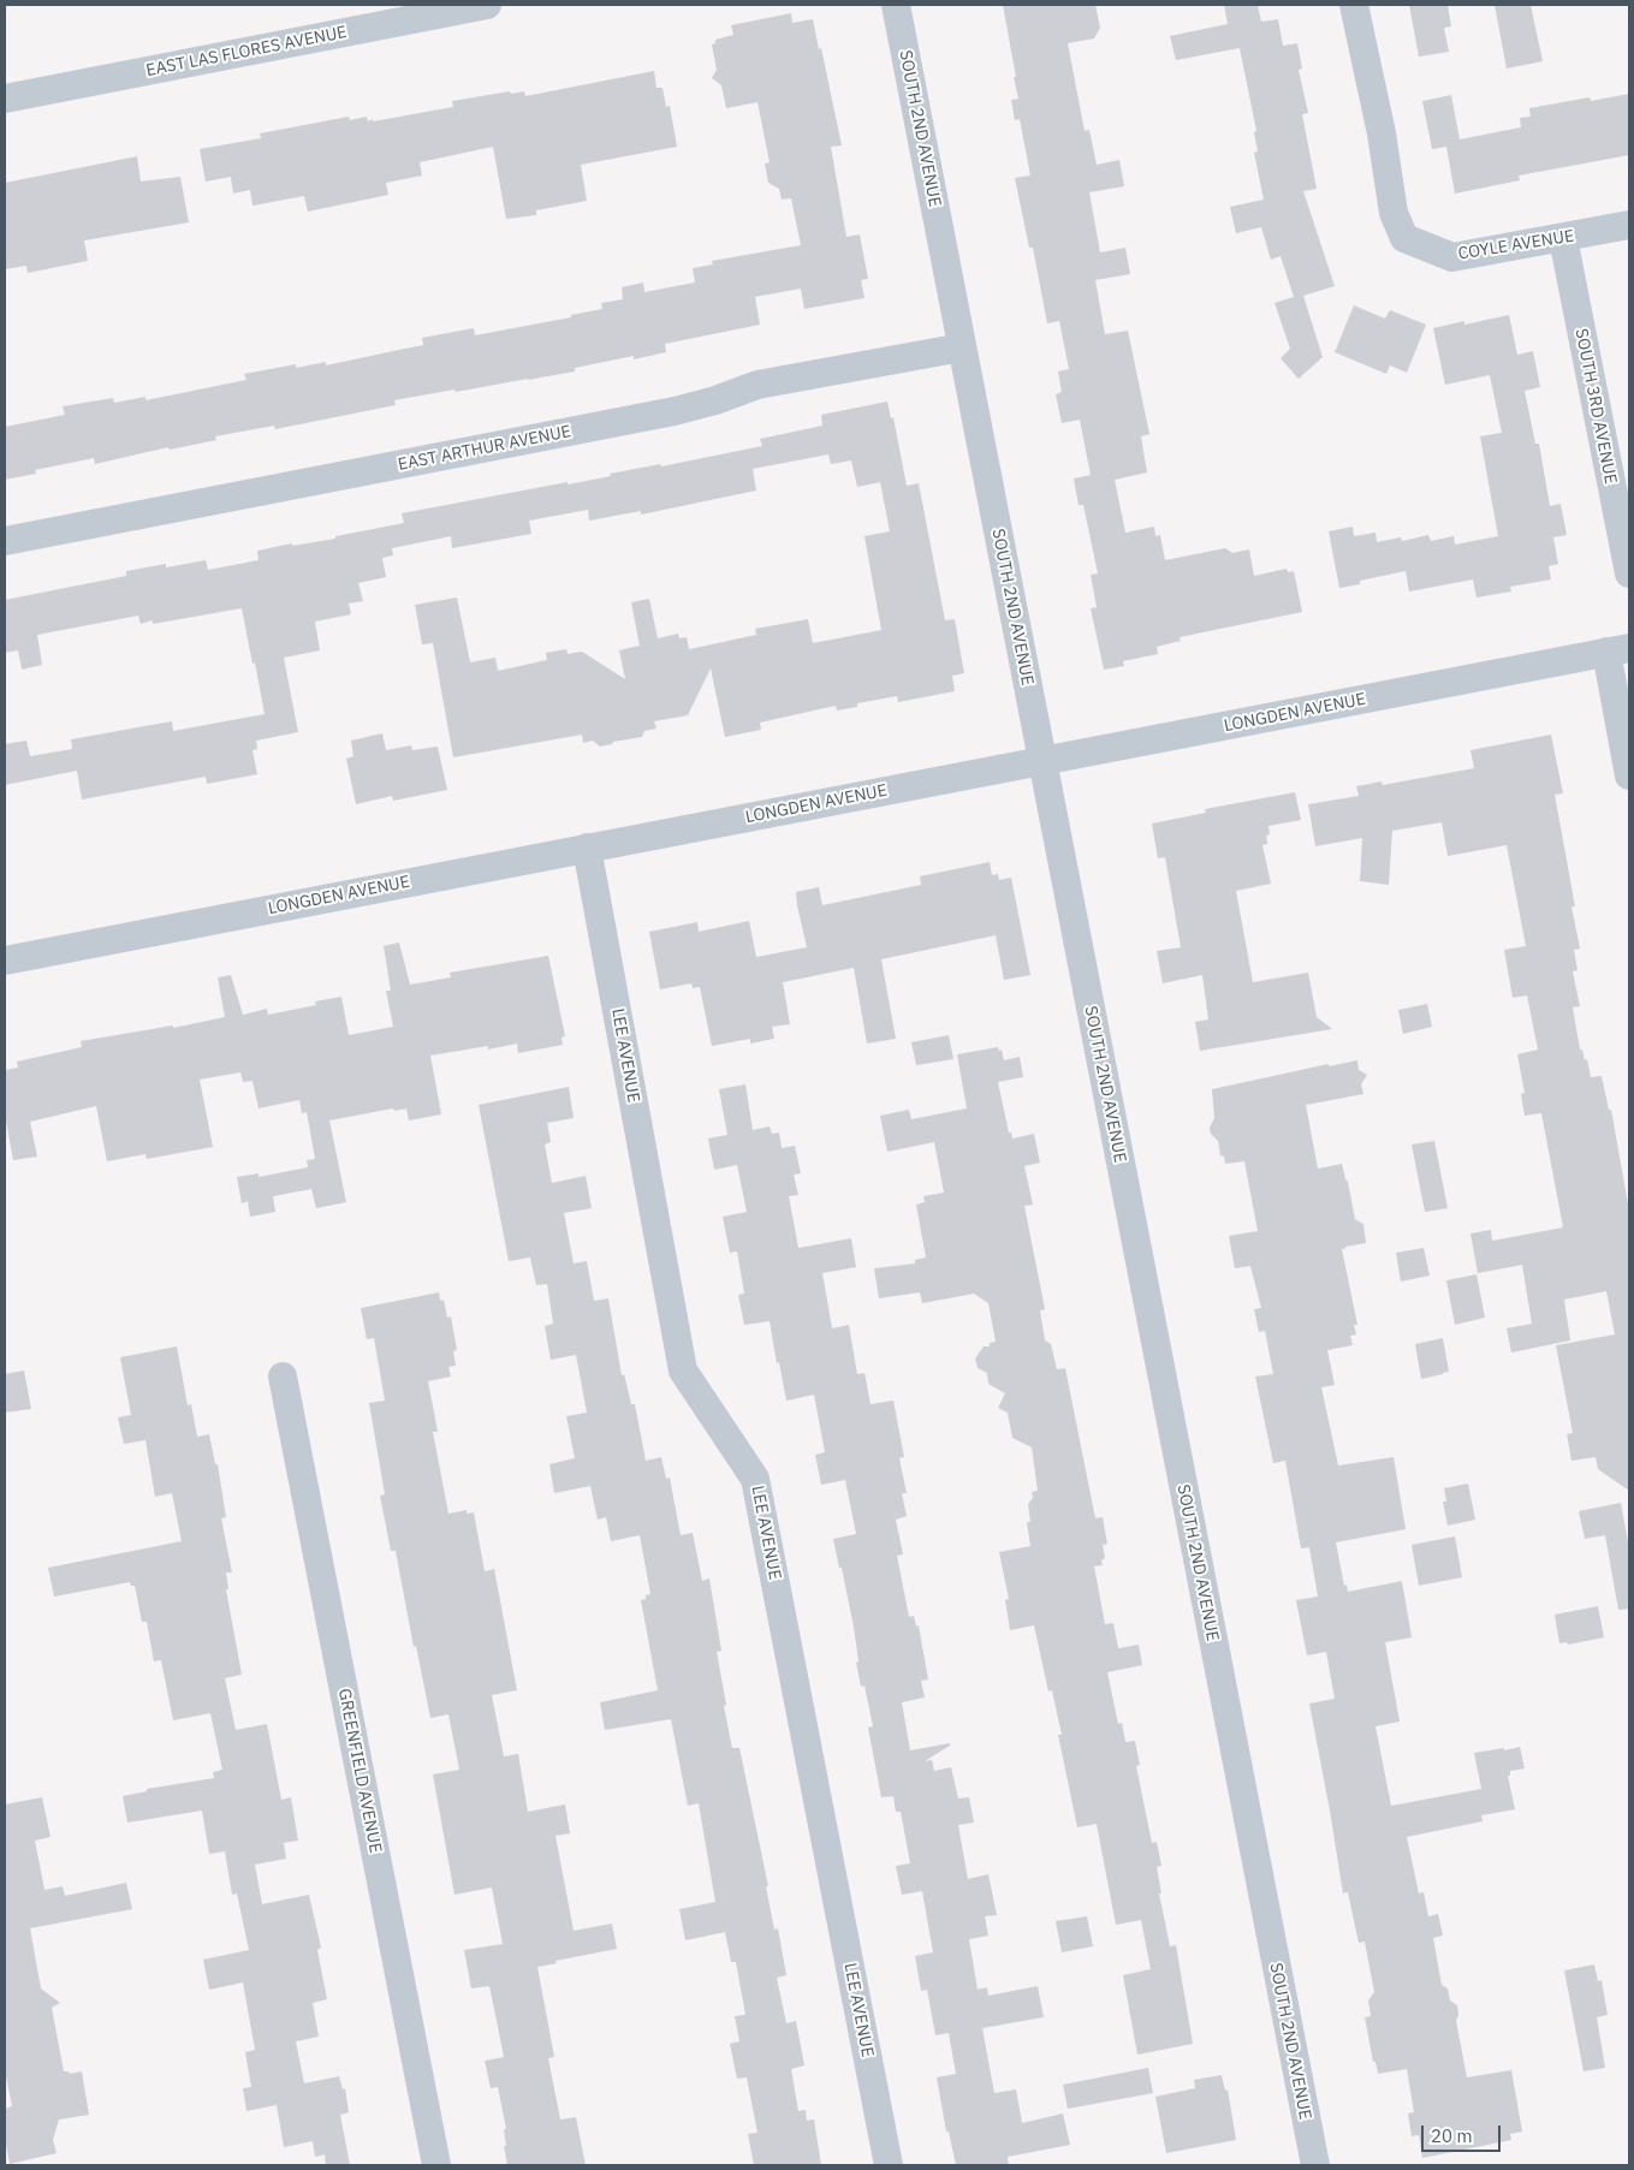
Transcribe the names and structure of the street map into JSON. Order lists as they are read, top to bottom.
{
  "streets": {
    "street": [
      "EAST LAS FLORES AVENUE",
      "SOUTH 2ND AVENUE",
      "COYLE AVENUE",
      "SOUTH 3RD AVENUE",
      "EAST ARTHUR AVENUE",
      "LONGDEN AVENUE",
      "LEE AVENUE",
      "GREENFIELD AVENUE"
    ]
  },
  "crossings": [
    ["SOUTH 2ND AVENUE", "EAST ARTHUR AVENUE"],
    ["SOUTH 2ND AVENUE", "LONGDEN AVENUE"],
    ["COYLE AVENUE", "SOUTH 3RD AVENUE"],
    ["LONGDEN AVENUE", "LEE AVENUE"]
  ],
  "scale_bar": "20 m"
}
